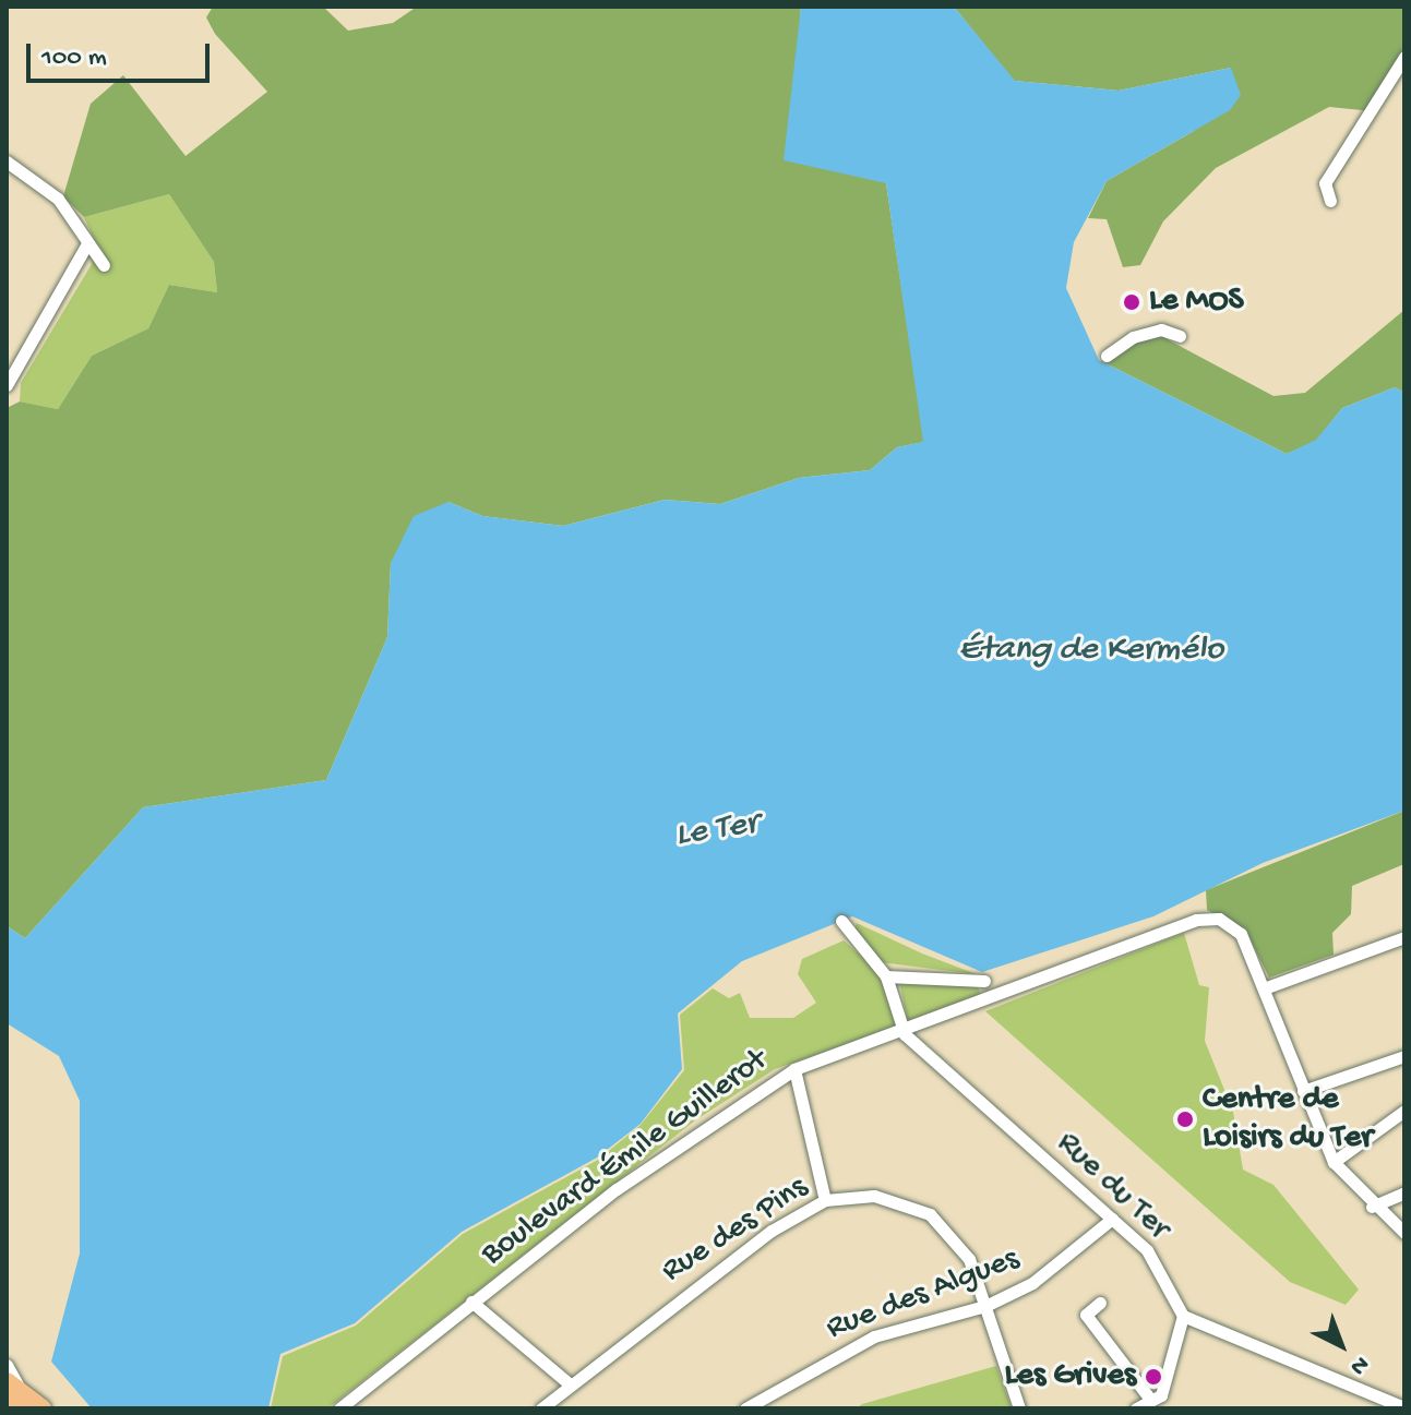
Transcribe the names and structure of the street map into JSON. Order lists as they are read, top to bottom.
{
  "streets": {
    "street": [
      "Boulevard Émile Guillerot",
      "Rue du Ter",
      "Rue des Pins",
      "Rue des Algues"
    ]
  },
  "crossings": [
    ["Boulevard Émile Guillerot", "Rue du Ter"],
    ["Rue du Ter", "Rue des Algues"],
    ["Rue des Pins", "Rue des Algues"]
  ],
  "water": ["Étang de Kermélo", "Le Ter"],
  "places": ["Le MOS", "Centre de Loisirs du Ter", "Les Grives"],
  "scale_bar": "100 m",
  "north": "bottom right"
}
